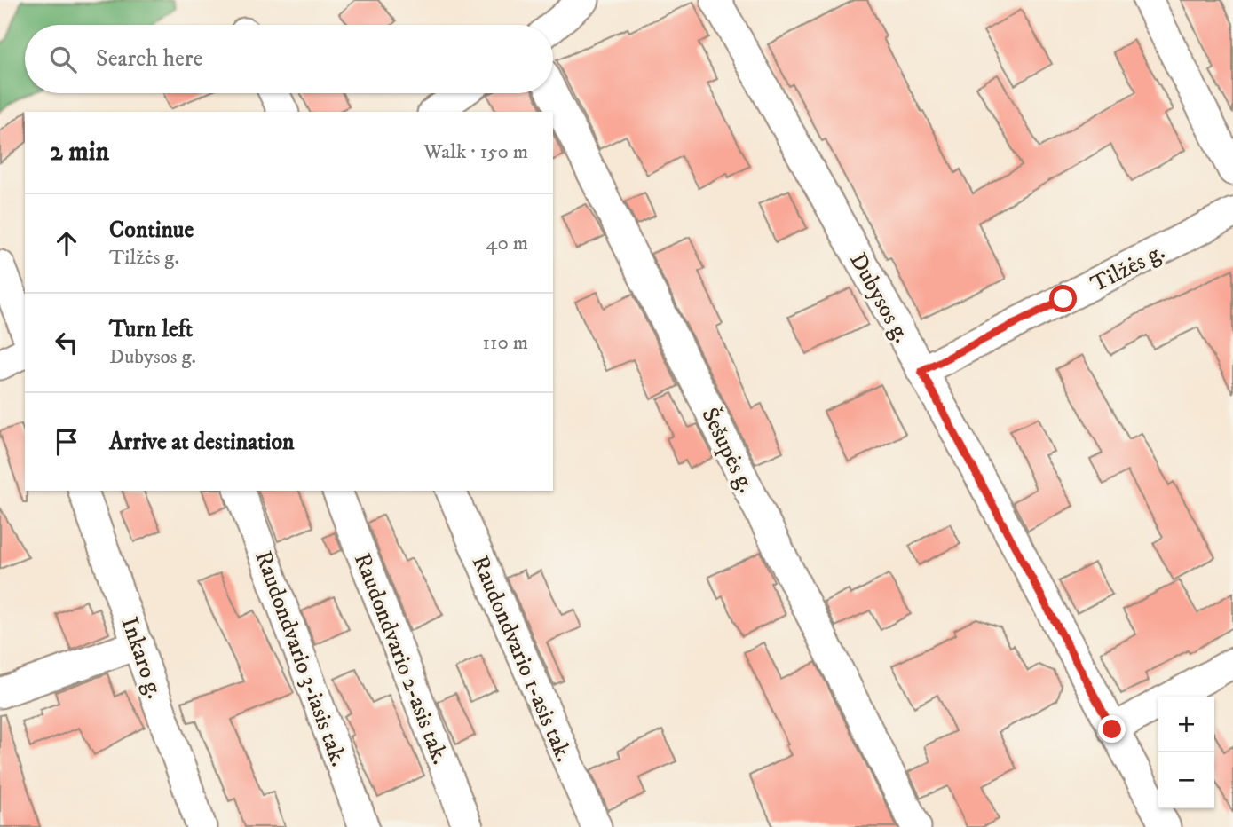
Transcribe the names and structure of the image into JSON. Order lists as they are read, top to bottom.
{
  "streets": {
    "street": [
      "Tilžės g.",
      "Dubysos g.",
      "Šešupės g.",
      "Inkaro g.",
      "Raudondvario 3-iasis tak.",
      "Raudondvario 2-asis tak.",
      "Raudondvario 1-asis tak."
    ]
  },
  "crossings": [
    ["Tilžės g.", "Dubysos g."]
  ],
  "page": {
    "search": "Search here",
    "heading": ["2 min", "Walk · 150 m"],
    "list": [
      ["Continue", "Tilžės g.", "40 m"],
      ["Turn left", "Dubysos g.", "110 m"],
      "Arrive at destination"
    ],
    "map_buttons": ["+", "−"]
  }
}
